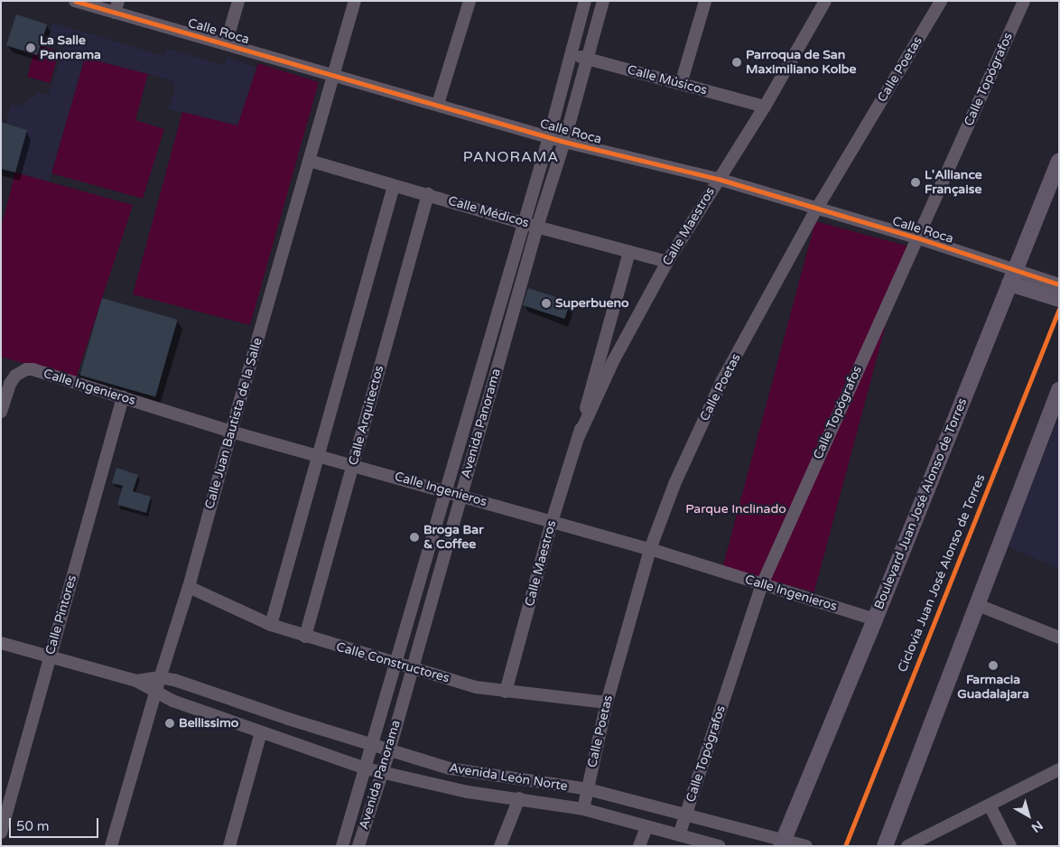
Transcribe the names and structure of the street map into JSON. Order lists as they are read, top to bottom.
{
  "streets": {
    "main road": ["Boulevard Juan José Alonso de Torres"],
    "street": [
      "Calle Roca",
      "Calle Poetas",
      "Calle Topógrafos",
      "Calle Músicos",
      "Calle Médicos",
      "Calle Maestros",
      "Calle Ingenieros",
      "Calle Arquitectos",
      "Calle Juan Bautista de la Salle",
      "Avenida Panorama",
      "Calle Pintores",
      "Calle Constructores",
      "Avenida León Norte"
    ],
    "cycle path": ["Ciclovia Juan José Alonso de Torres"]
  },
  "crossings": [
    ["Calle Roca", "Calle Poetas"],
    ["Calle Roca", "Calle Topógrafos"],
    ["Calle Roca", "Calle Maestros"],
    ["Calle Roca", "Calle Juan Bautista de la Salle"],
    ["Calle Roca", "Avenida Panorama"],
    ["Calle Roca", "Boulevard Juan José Alonso de Torres"],
    ["Calle Poetas", "Calle Ingenieros"],
    ["Calle Poetas", "Calle Constructores"],
    ["Calle Poetas", "Avenida León Norte"],
    ["Calle Topógrafos", "Calle Ingenieros"],
    ["Calle Topógrafos", "Avenida León Norte"],
    ["Calle Músicos", "Calle Maestros"],
    ["Calle Músicos", "Avenida Panorama"],
    ["Calle Médicos", "Calle Maestros"],
    ["Calle Médicos", "Calle Arquitectos"],
    ["Calle Médicos", "Calle Juan Bautista de la Salle"],
    ["Calle Médicos", "Avenida Panorama"],
    ["Calle Maestros", "Calle Ingenieros"],
    ["Calle Maestros", "Calle Constructores"],
    ["Calle Ingenieros", "Calle Arquitectos"],
    ["Calle Ingenieros", "Calle Juan Bautista de la Salle"],
    ["Calle Ingenieros", "Avenida Panorama"],
    ["Calle Ingenieros", "Boulevard Juan José Alonso de Torres"],
    ["Calle Ingenieros", "Calle Pintores"],
    ["Calle Arquitectos", "Calle Constructores"],
    ["Calle Juan Bautista de la Salle", "Calle Constructores"],
    ["Calle Juan Bautista de la Salle", "Avenida León Norte"],
    ["Avenida Panorama", "Calle Constructores"],
    ["Avenida Panorama", "Avenida León Norte"],
    ["Boulevard Juan José Alonso de Torres", "Avenida León Norte"],
    ["Calle Pintores", "Avenida León Norte"]
  ],
  "districts": ["PANORAMA"],
  "parks": ["Parque Inclinado"],
  "places": [
    "La Salle Panorama",
    "Parroqua de San Maximiliano Kolbe",
    "L'Alliance Française",
    "Superbueno",
    "Broga Bar & Coffee",
    "Farmacia Guadalajara",
    "Bellissimo"
  ],
  "scale_bar": "50 m",
  "north": "bottom right"
}
